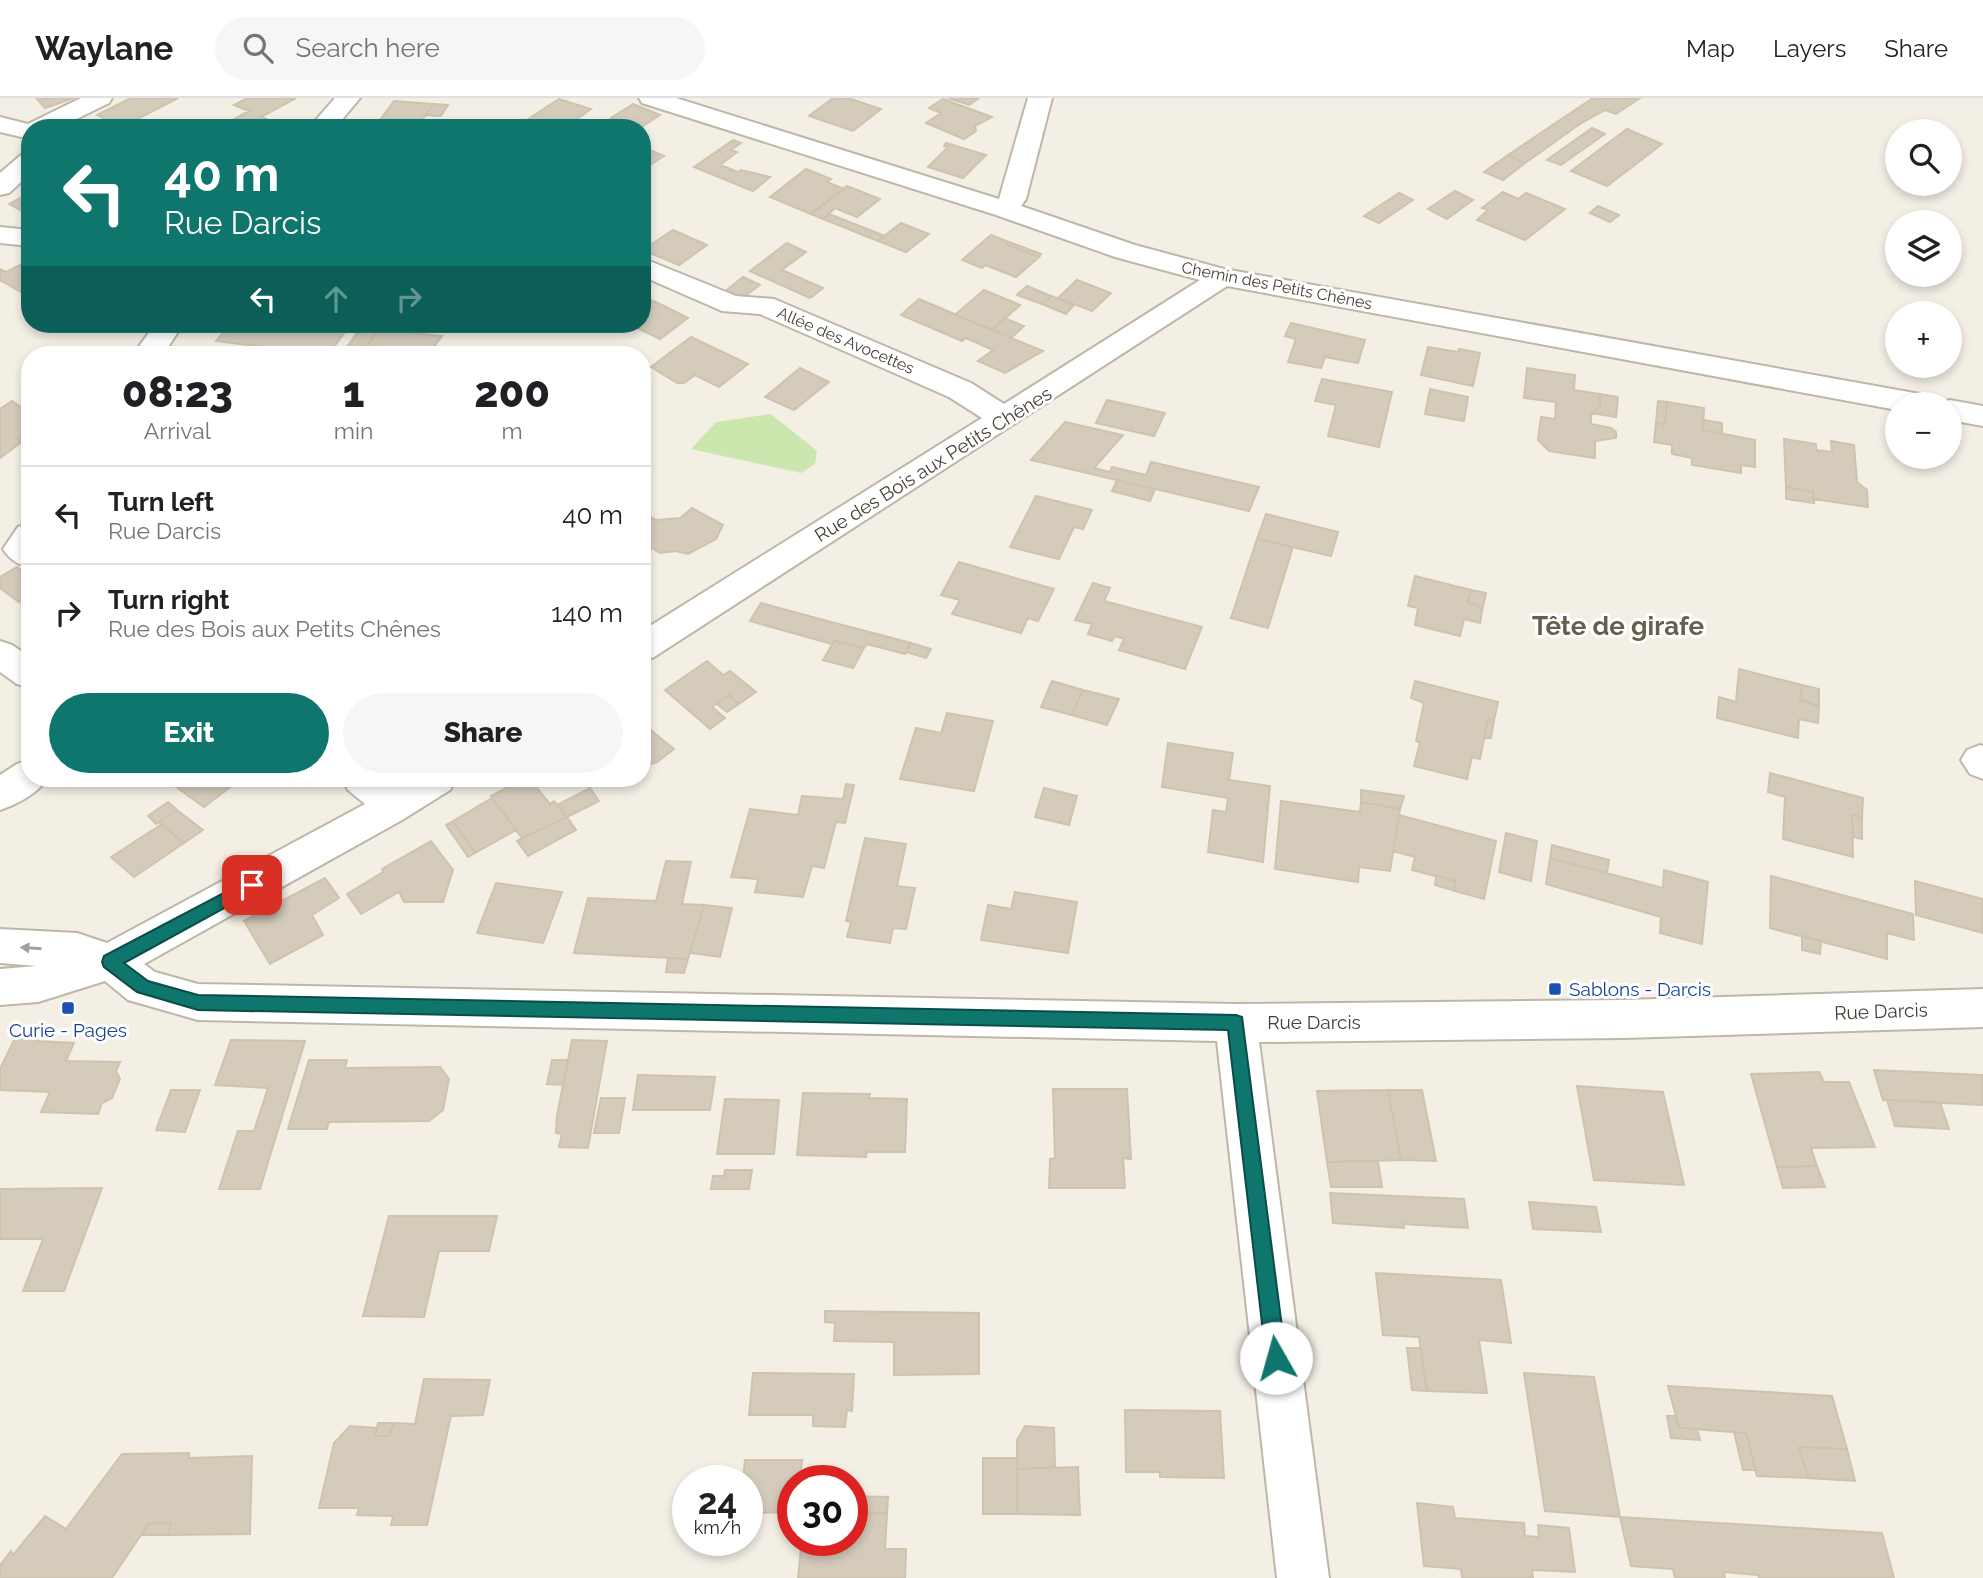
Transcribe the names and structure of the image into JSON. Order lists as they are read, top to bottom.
{
  "streets": {
    "street": [
      "Chemin des Petits Chênes",
      "Allée des Avocettes",
      "Rue des Bois aux Petits Chênes",
      "Rue Darcis"
    ]
  },
  "crossings": [
    ["Chemin des Petits Chênes", "Rue des Bois aux Petits Chênes"],
    ["Allée des Avocettes", "Rue des Bois aux Petits Chênes"]
  ],
  "districts": ["Tête de girafe"],
  "places": {
    "transit": ["Sablons - Darcis", "Curie - Pages"]
  },
  "page": {
    "header": "Waylane",
    "search": "Search here",
    "nav": ["Map", "Layers", "Share"],
    "map_buttons": ["+", "−"],
    "turn": ["40 m", "Rue Darcis"],
    "eta": [
      "08:23",
      "Arrival",
      "1",
      "min",
      "200",
      "m"
    ],
    "list": [
      {
        "name": "Turn left",
        "note": "Rue Darcis",
        "value": "40 m"
      },
      {
        "name": "Turn right",
        "note": "Rue des Bois aux Petits Chênes",
        "value": "140 m"
      }
    ],
    "buttons": ["Exit", "Share"],
    "speed": "24 km/h",
    "limit": "30"
  }
}
